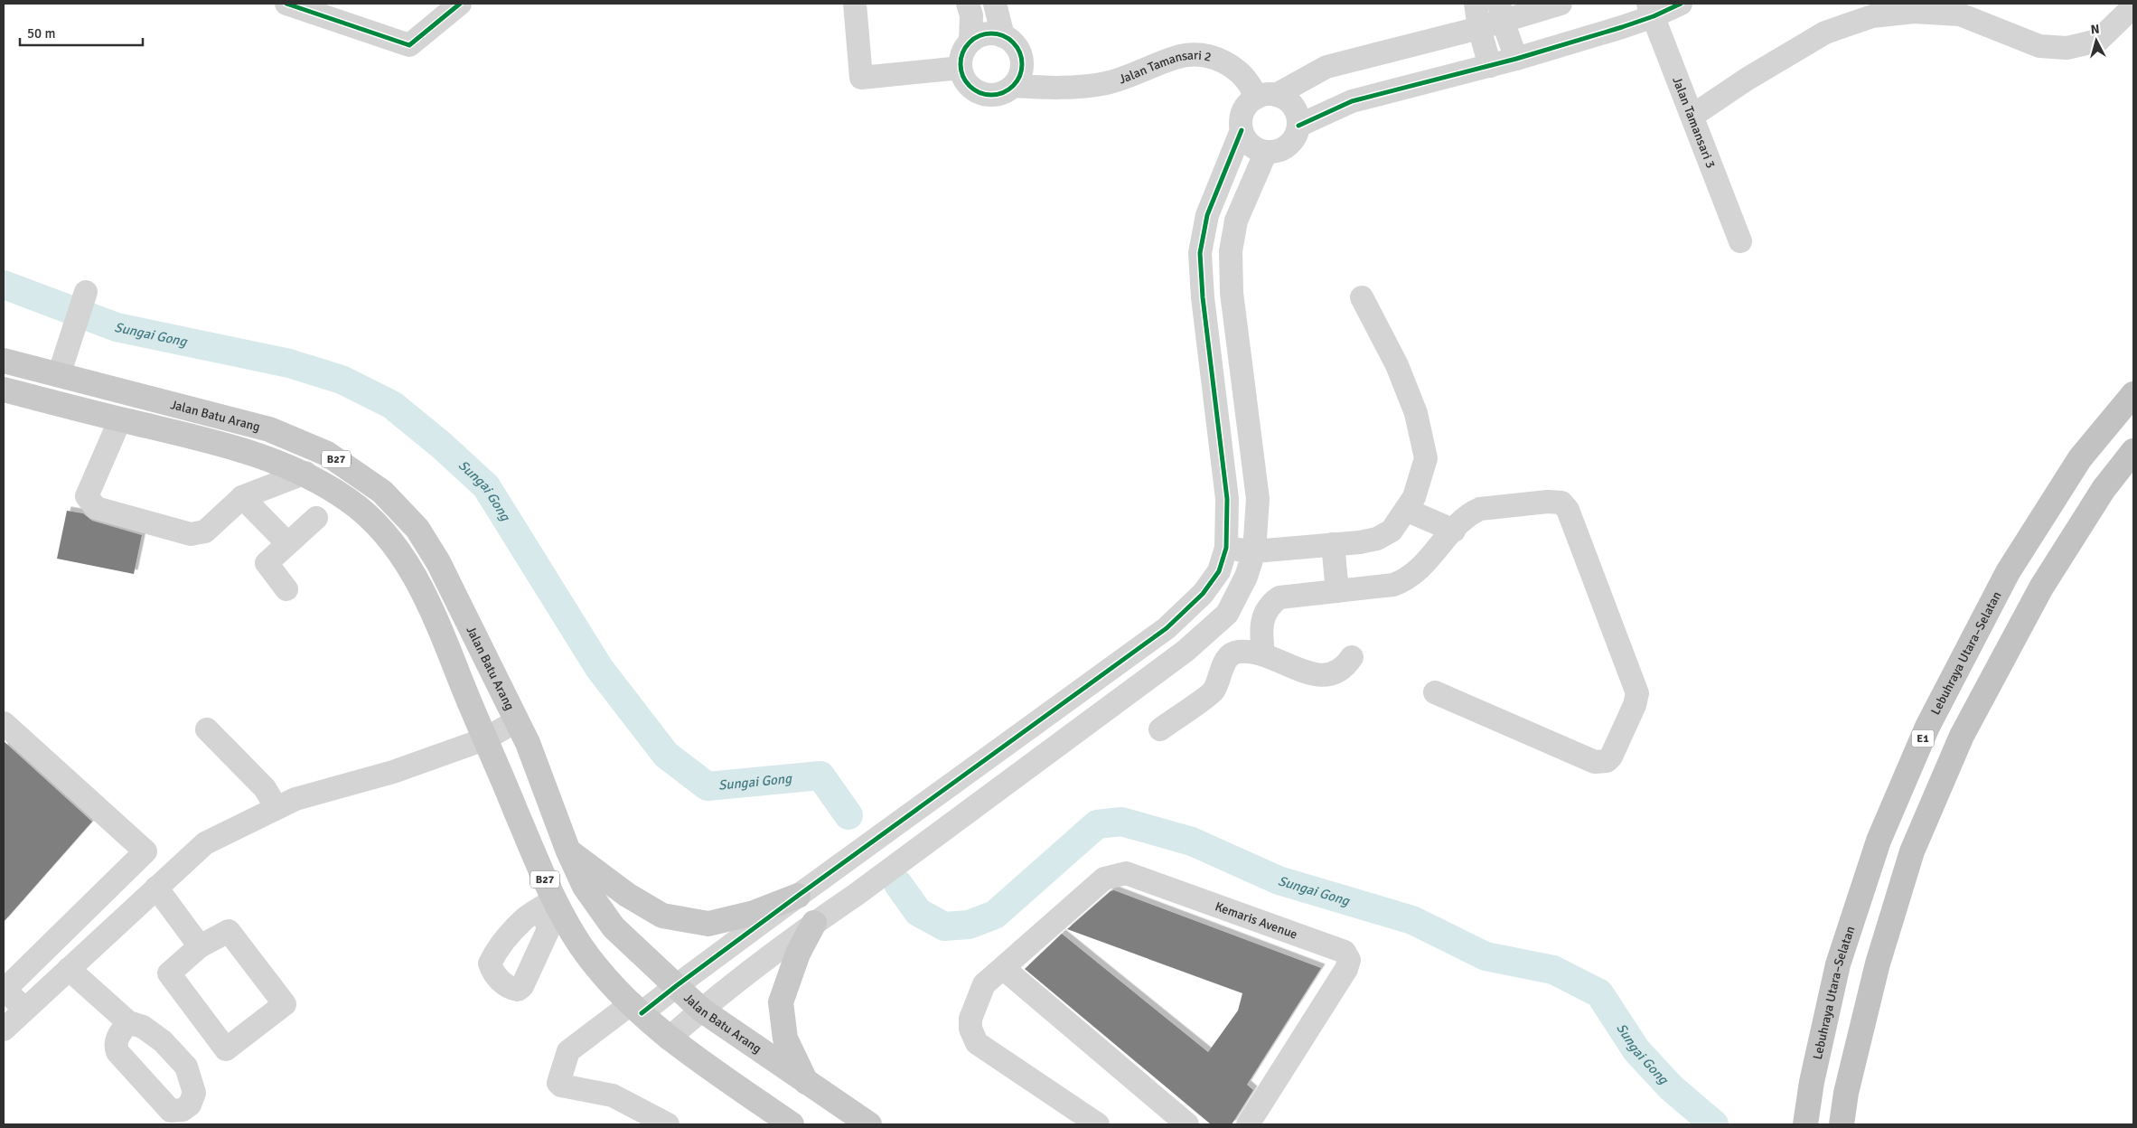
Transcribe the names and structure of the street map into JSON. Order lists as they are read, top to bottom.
{
  "streets": {
    "highway": ["Lebuhraya Utara–Selatan", "E1"],
    "main road": ["Jalan Batu Arang", "B27"],
    "street": ["Jalan Tamansari 2", "Jalan Tamansari 3", "Kemaris Avenue"]
  },
  "water": ["Sungai Gong"],
  "scale_bar": "50 m",
  "north": "top"
}
